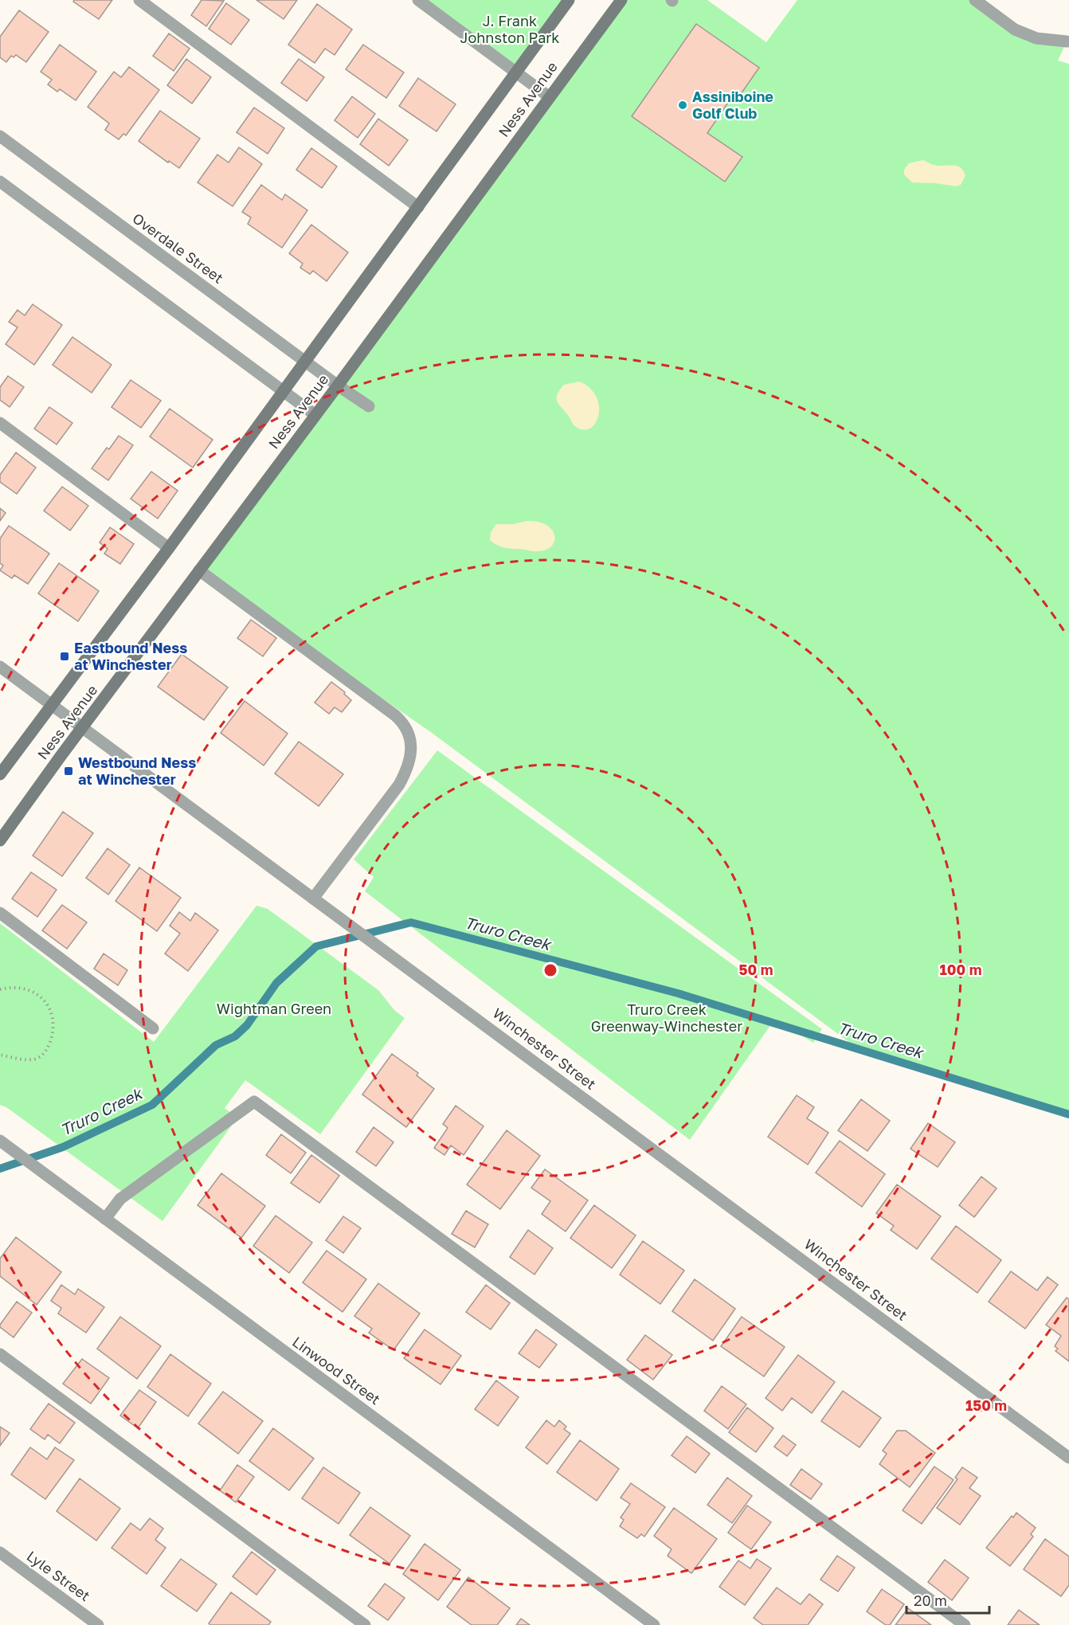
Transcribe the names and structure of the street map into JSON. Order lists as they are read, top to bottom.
{
  "streets": {
    "main road": ["Ness Avenue"],
    "street": [
      "Overdale Street",
      "Winchester Street",
      "Linwood Street",
      "Lyle Street"
    ]
  },
  "crossings": [
    ["Ness Avenue", "Overdale Street"],
    ["Ness Avenue", "Winchester Street"]
  ],
  "water": ["Truro Creek"],
  "parks": ["J. Frank Johnston Park", "Wightman Green", "Truro Creek Greenway-Winchester"],
  "places": {
    "other": ["Assiniboine Golf Club"],
    "transit": ["Eastbound Ness at Winchester", "Westbound Ness at Winchester"]
  },
  "scale_bar": "20 m",
  "rings": ["50 m", "100 m", "150 m"]
}
